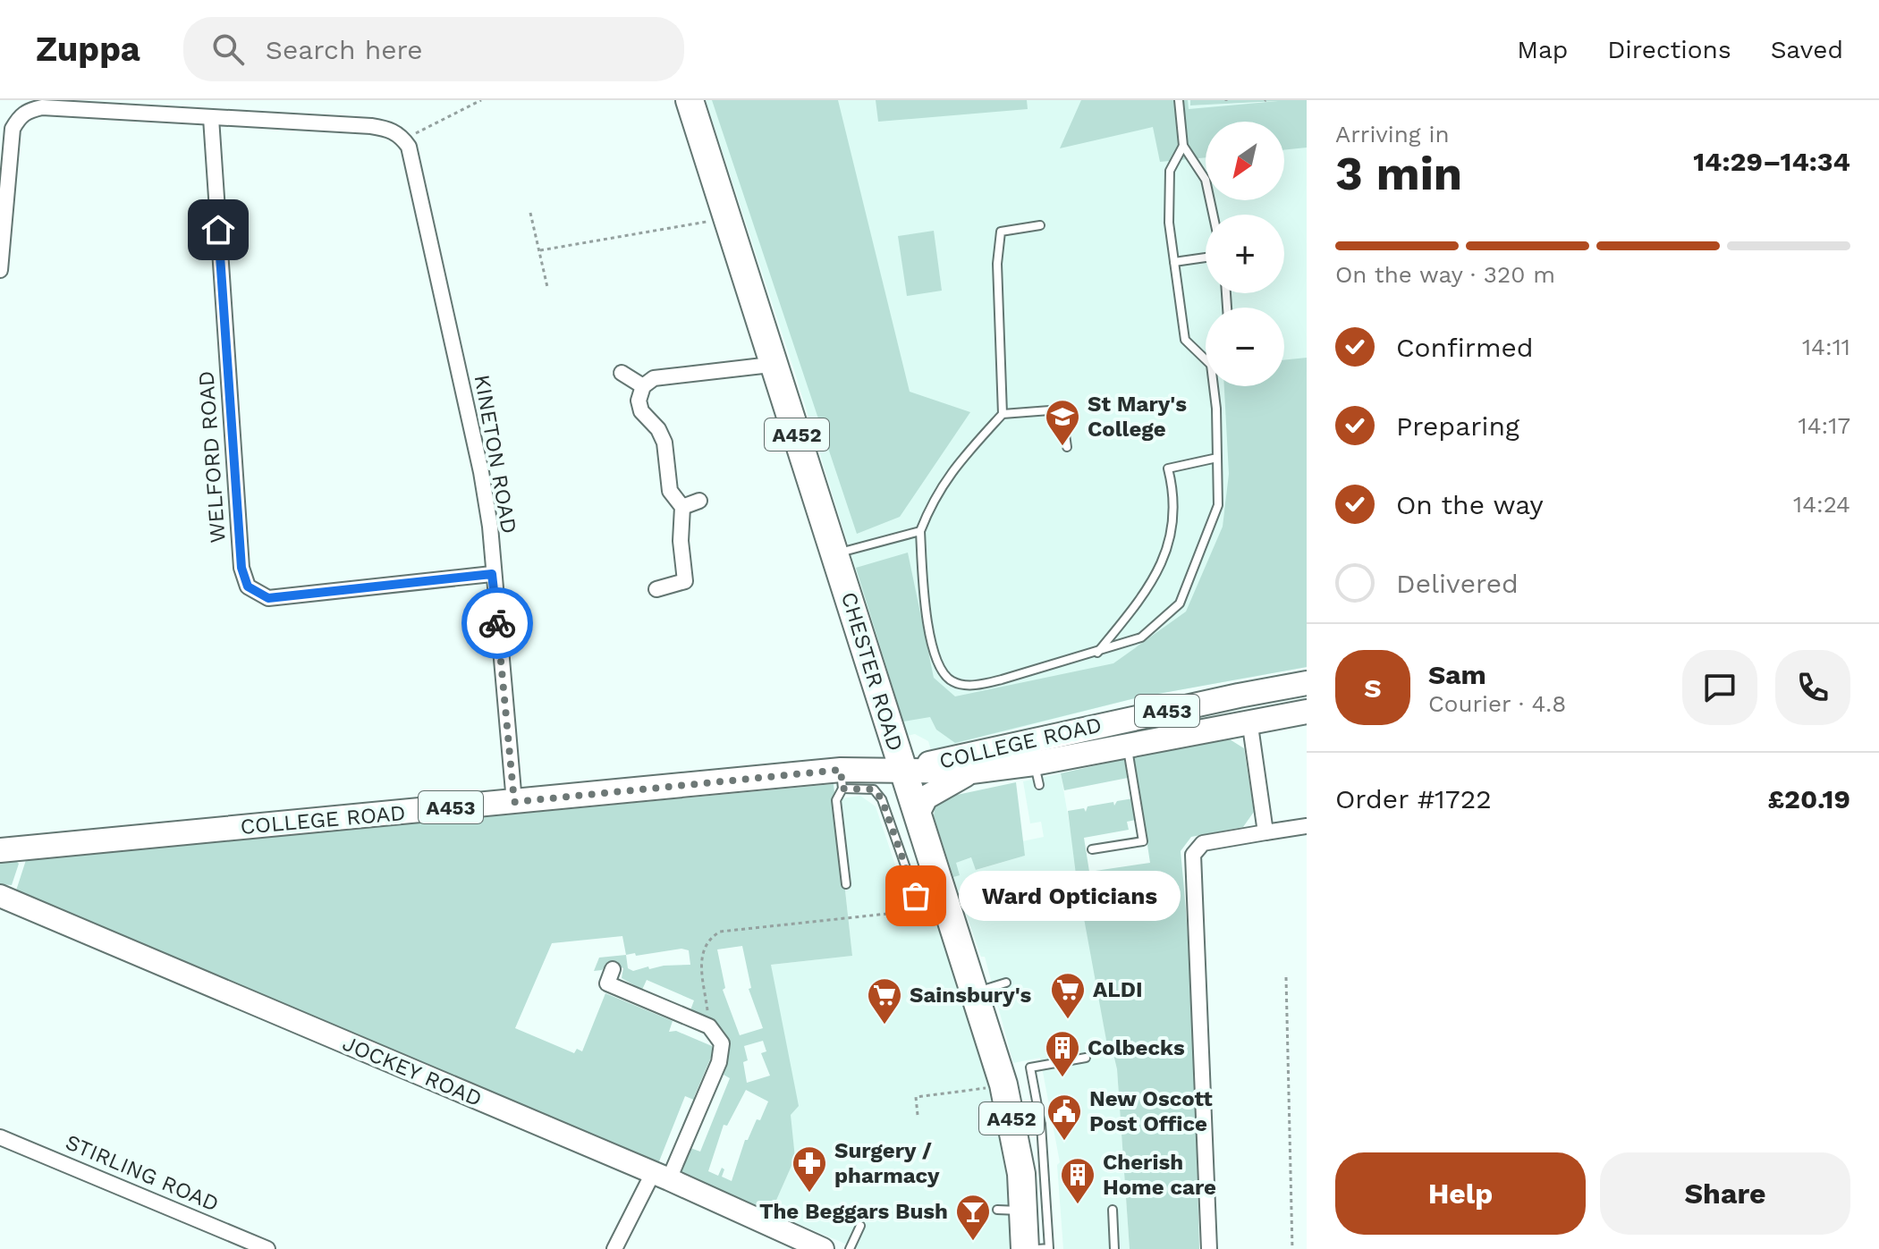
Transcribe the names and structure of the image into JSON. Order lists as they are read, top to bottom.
{
  "streets": {
    "highway": ["A452", "CHESTER ROAD"],
    "main road": ["A453", "COLLEGE ROAD", "JOCKEY ROAD"],
    "street": ["KINETON ROAD", "WELFORD ROAD", "STIRLING ROAD"]
  },
  "crossings": [
    ["KINETON ROAD", "WELFORD ROAD"],
    ["KINETON ROAD", "COLLEGE ROAD"],
    ["CHESTER ROAD", "COLLEGE ROAD"]
  ],
  "places": {
    "school or university": ["St Mary's College"],
    "other": ["Ward Opticians"],
    "supermarket": ["ALDI", "Sainsbury's"],
    "building": ["Colbecks", "Cherish Home care"],
    "public building": ["New Oscott Post Office"],
    "pharmacy": ["Surgery / pharmacy"],
    "bar": ["The Beggars Bush"]
  },
  "north": "bottom left",
  "page": {
    "header": "Zuppa",
    "search": "Search here",
    "nav": ["Map", "Directions", "Saved"],
    "heading": ["3 min", "Arriving in", "14:29–14:34"],
    "panel": [
      "Sam",
      "Courier · 4.8",
      "Order #1722",
      "£20.19"
    ],
    "map_buttons": ["+", "−"],
    "bar": "On the way · 320 m",
    "list": [
      ["Confirmed", "14:11"],
      ["Preparing", "14:17"],
      ["On the way", "14:24"],
      "Delivered"
    ],
    "round": "S",
    "bubble": "Ward Opticians",
    "buttons": ["Help", "Share"]
  }
}
